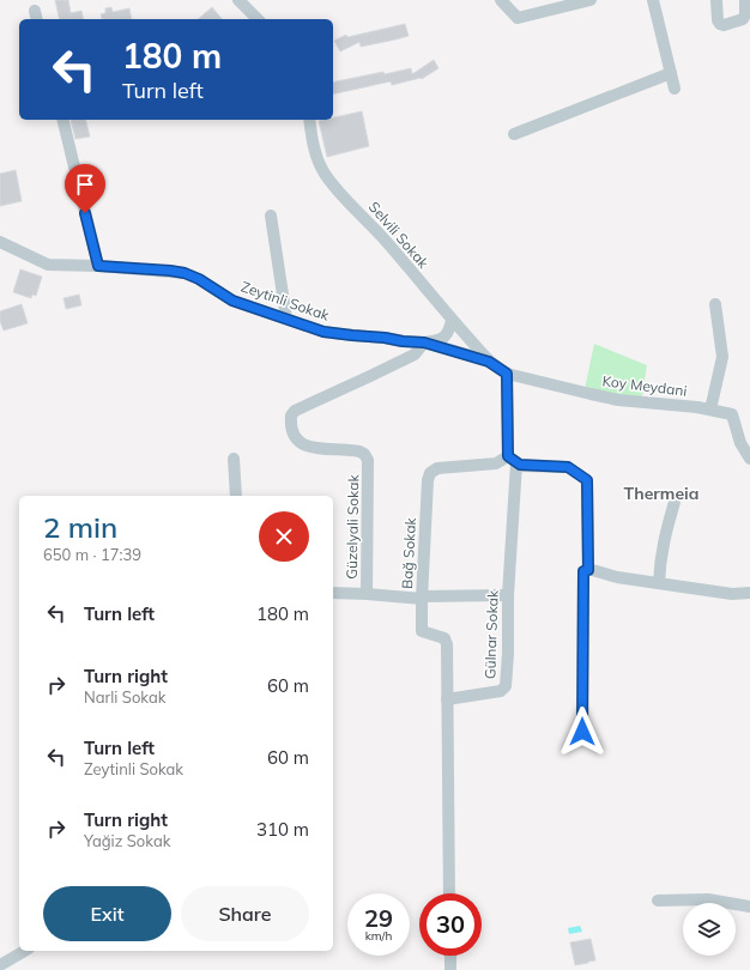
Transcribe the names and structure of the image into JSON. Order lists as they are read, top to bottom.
{
  "streets": {
    "street": [
      "Selvili Sokak",
      "Zeytinli Sokak",
      "Koy Meydani",
      "Güzelyali Sokak",
      "Bağ Sokak",
      "Gülnar Sokak"
    ]
  },
  "crossings": [
    ["Selvili Sokak", "Zeytinli Sokak"],
    ["Zeytinli Sokak", "Koy Meydani"],
    ["Zeytinli Sokak", "Güzelyali Sokak"],
    ["Zeytinli Sokak", "Gülnar Sokak"],
    ["Koy Meydani", "Gülnar Sokak"],
    ["Bağ Sokak", "Gülnar Sokak"]
  ],
  "districts": ["Thermeia"],
  "page": {
    "turn": ["180 m", "Turn left"],
    "heading": ["2 min", "650 m · 17:39"],
    "list": [
      {
        "name": "Turn left",
        "value": "180 m"
      },
      {
        "name": "Turn right",
        "note": "Narli Sokak",
        "value": "60 m"
      },
      {
        "name": "Turn left",
        "note": "Zeytinli Sokak",
        "value": "60 m"
      },
      {
        "name": "Turn right",
        "note": "Yağiz Sokak",
        "value": "310 m"
      }
    ],
    "buttons": ["Exit", "Share"],
    "speed": "29 km/h",
    "limit": "30"
  }
}
